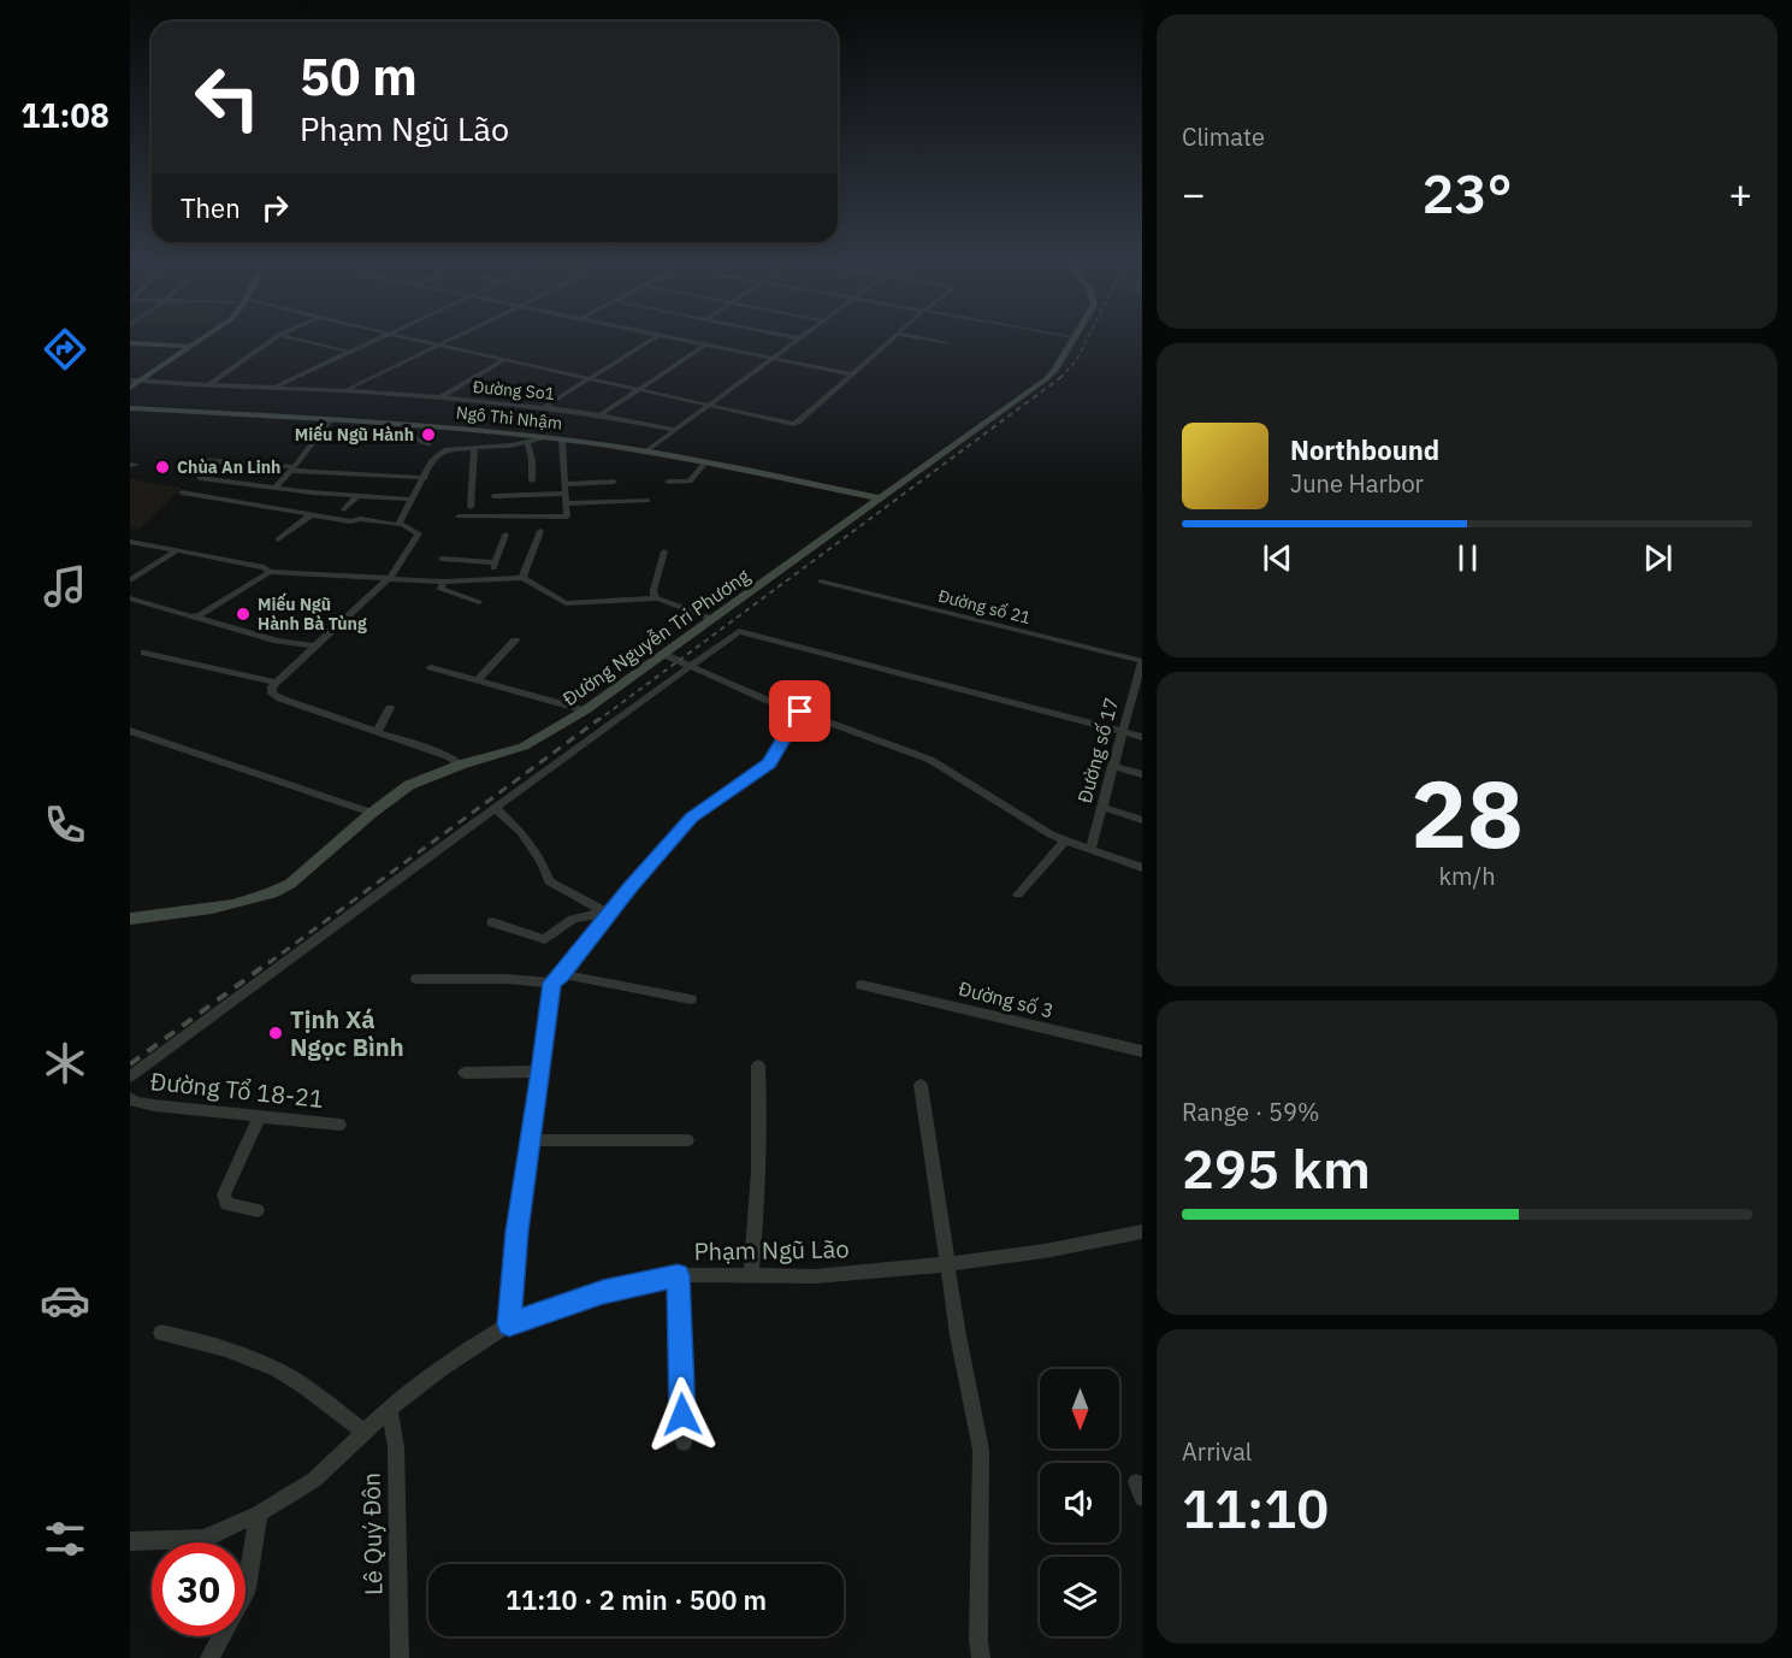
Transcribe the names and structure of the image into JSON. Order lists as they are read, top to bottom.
{
  "streets": {
    "main road": ["Ngô Thì Nhậm", "Đường Nguyễn Tri Phương"],
    "street": [
      "Đường So1",
      "Đường số 21",
      "Đường số 17",
      "Đường số 3",
      "Đường Tổ 18-21",
      "Phạm Ngũ Lão",
      "Lê Quý Đôn"
    ]
  },
  "crossings": [
    ["Ngô Thì Nhậm", "Đường Nguyễn Tri Phương"],
    ["Đường số 21", "Đường số 17"],
    ["Phạm Ngũ Lão", "Lê Quý Đôn"]
  ],
  "places": [
    "Miếu Ngũ Hành",
    "Chùa An Linh",
    "Miếu Ngũ Hành Bà Tùng",
    "Tịnh Xá Ngọc Bình"
  ],
  "north": "bottom",
  "page": {
    "tabs": "11:08",
    "tile": [
      "Climate",
      ["28", "km/h"],
      ["Range · 59%", "295 km"],
      ["Arrival", "11:10"]
    ],
    "turn": ["50 m", "Phạm Ngũ Lão"],
    "heat": ["−", "23°", "+"],
    "then": "Then",
    "song": ["Northbound", "June Harbor"],
    "limit": "30",
    "trip": "11:10 · 2 min · 500 m"
  }
}
